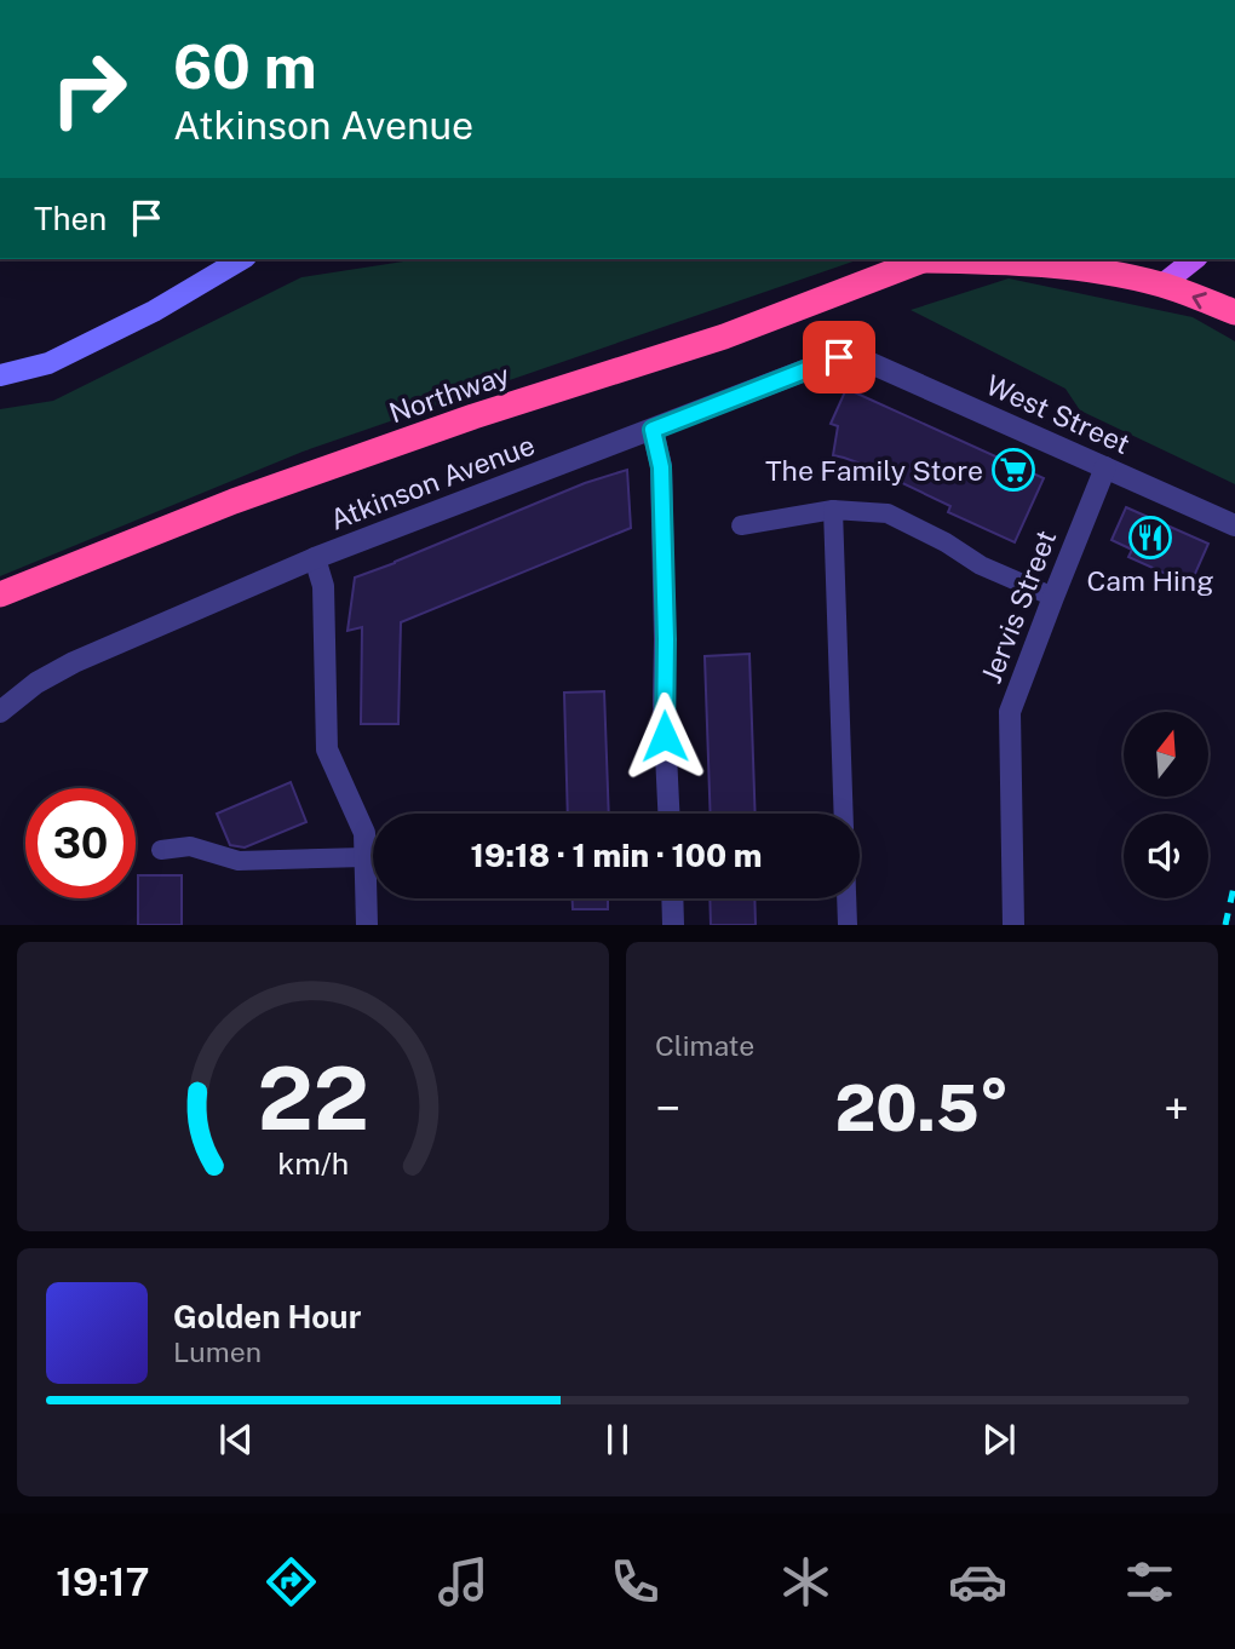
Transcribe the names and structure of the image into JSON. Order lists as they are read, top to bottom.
{
  "streets": {
    "highway": ["Northway"],
    "street": ["West Street", "Atkinson Avenue", "Jervis Street"]
  },
  "crossings": [
    ["West Street", "Atkinson Avenue"],
    ["West Street", "Jervis Street"]
  ],
  "places": {
    "supermarket": ["The Family Store"],
    "restaurant": ["Cam Hing"]
  },
  "north": "top",
  "page": {
    "turn": ["60 m", "Atkinson Avenue"],
    "then": "Then",
    "limit": "30",
    "trip": "19:18 · 1 min · 100 m",
    "tile": "Climate",
    "heat": ["−", "20.5°", "+"],
    "song": ["Golden Hour", "Lumen"],
    "tabs": "19:17",
    "gauge": ["22", "km/h"]
  }
}
